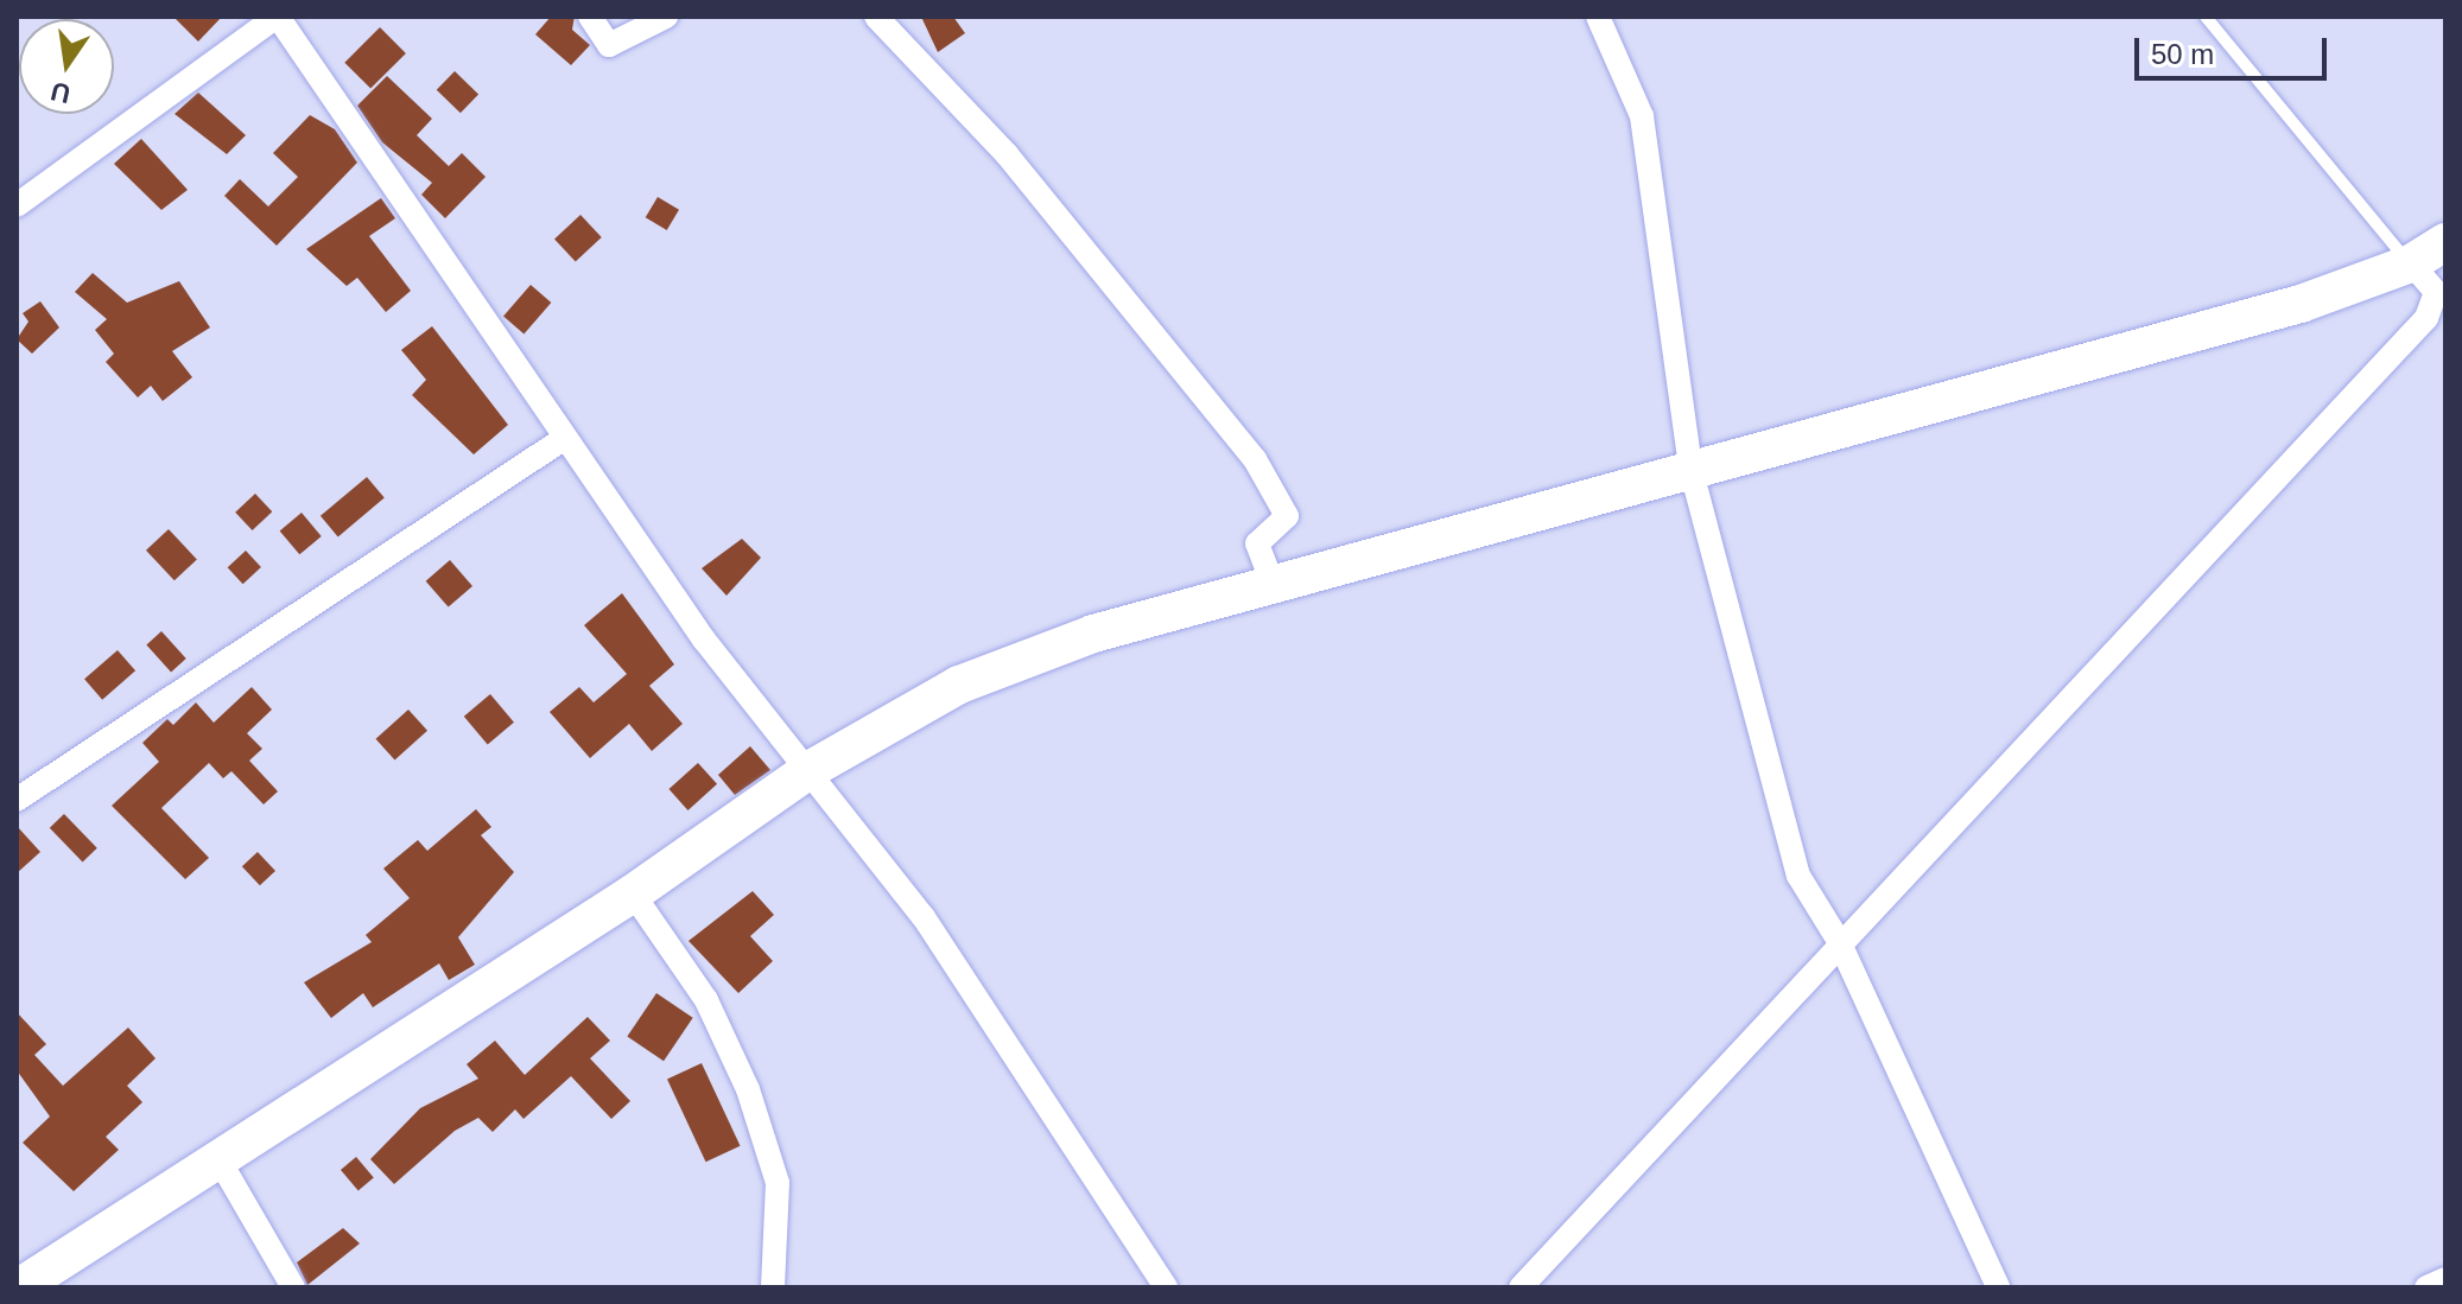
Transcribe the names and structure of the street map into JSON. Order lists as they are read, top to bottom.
{
  "scale_bar": "50 m",
  "north": "bottom"
}
